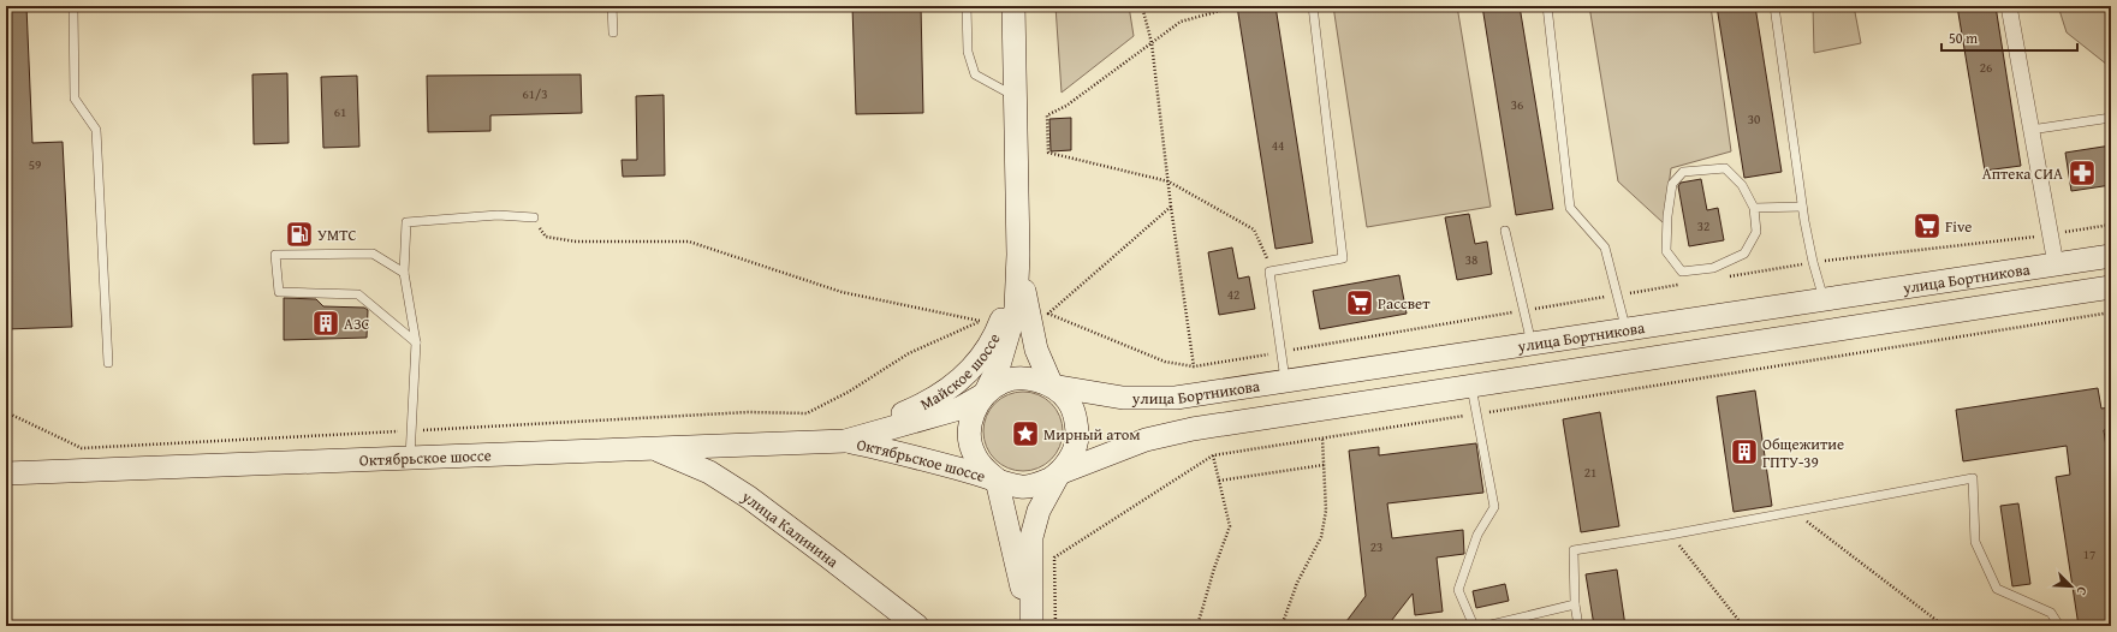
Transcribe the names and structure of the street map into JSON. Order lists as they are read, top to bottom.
{
  "streets": {
    "main road": [
      "улица Бортникова",
      "Майское шоссе",
      "Октябрьское шоссе",
      "улица Калинина"
    ]
  },
  "crossings": [
    ["улица Бортникова", "Майское шоссе"],
    ["улица Бортникова", "Октябрьское шоссе"],
    ["Майское шоссе", "Октябрьское шоссе"],
    ["Октябрьское шоссе", "улица Калинина"]
  ],
  "places": {
    "pharmacy": ["Аптека СИА"],
    "supermarket": ["Five", "Рассвет"],
    "fuel station": ["УМТС"],
    "building": ["АЗС", "Общежитие ГПТУ-39"],
    "place": ["Мирный атом"]
  },
  "house_numbers": [
    "26",
    "61/3",
    "36",
    "61",
    "30",
    "44",
    "59",
    "32",
    "38",
    "42",
    "21",
    "23",
    "17"
  ],
  "scale_bar": "50 m",
  "north": "bottom right"
}
